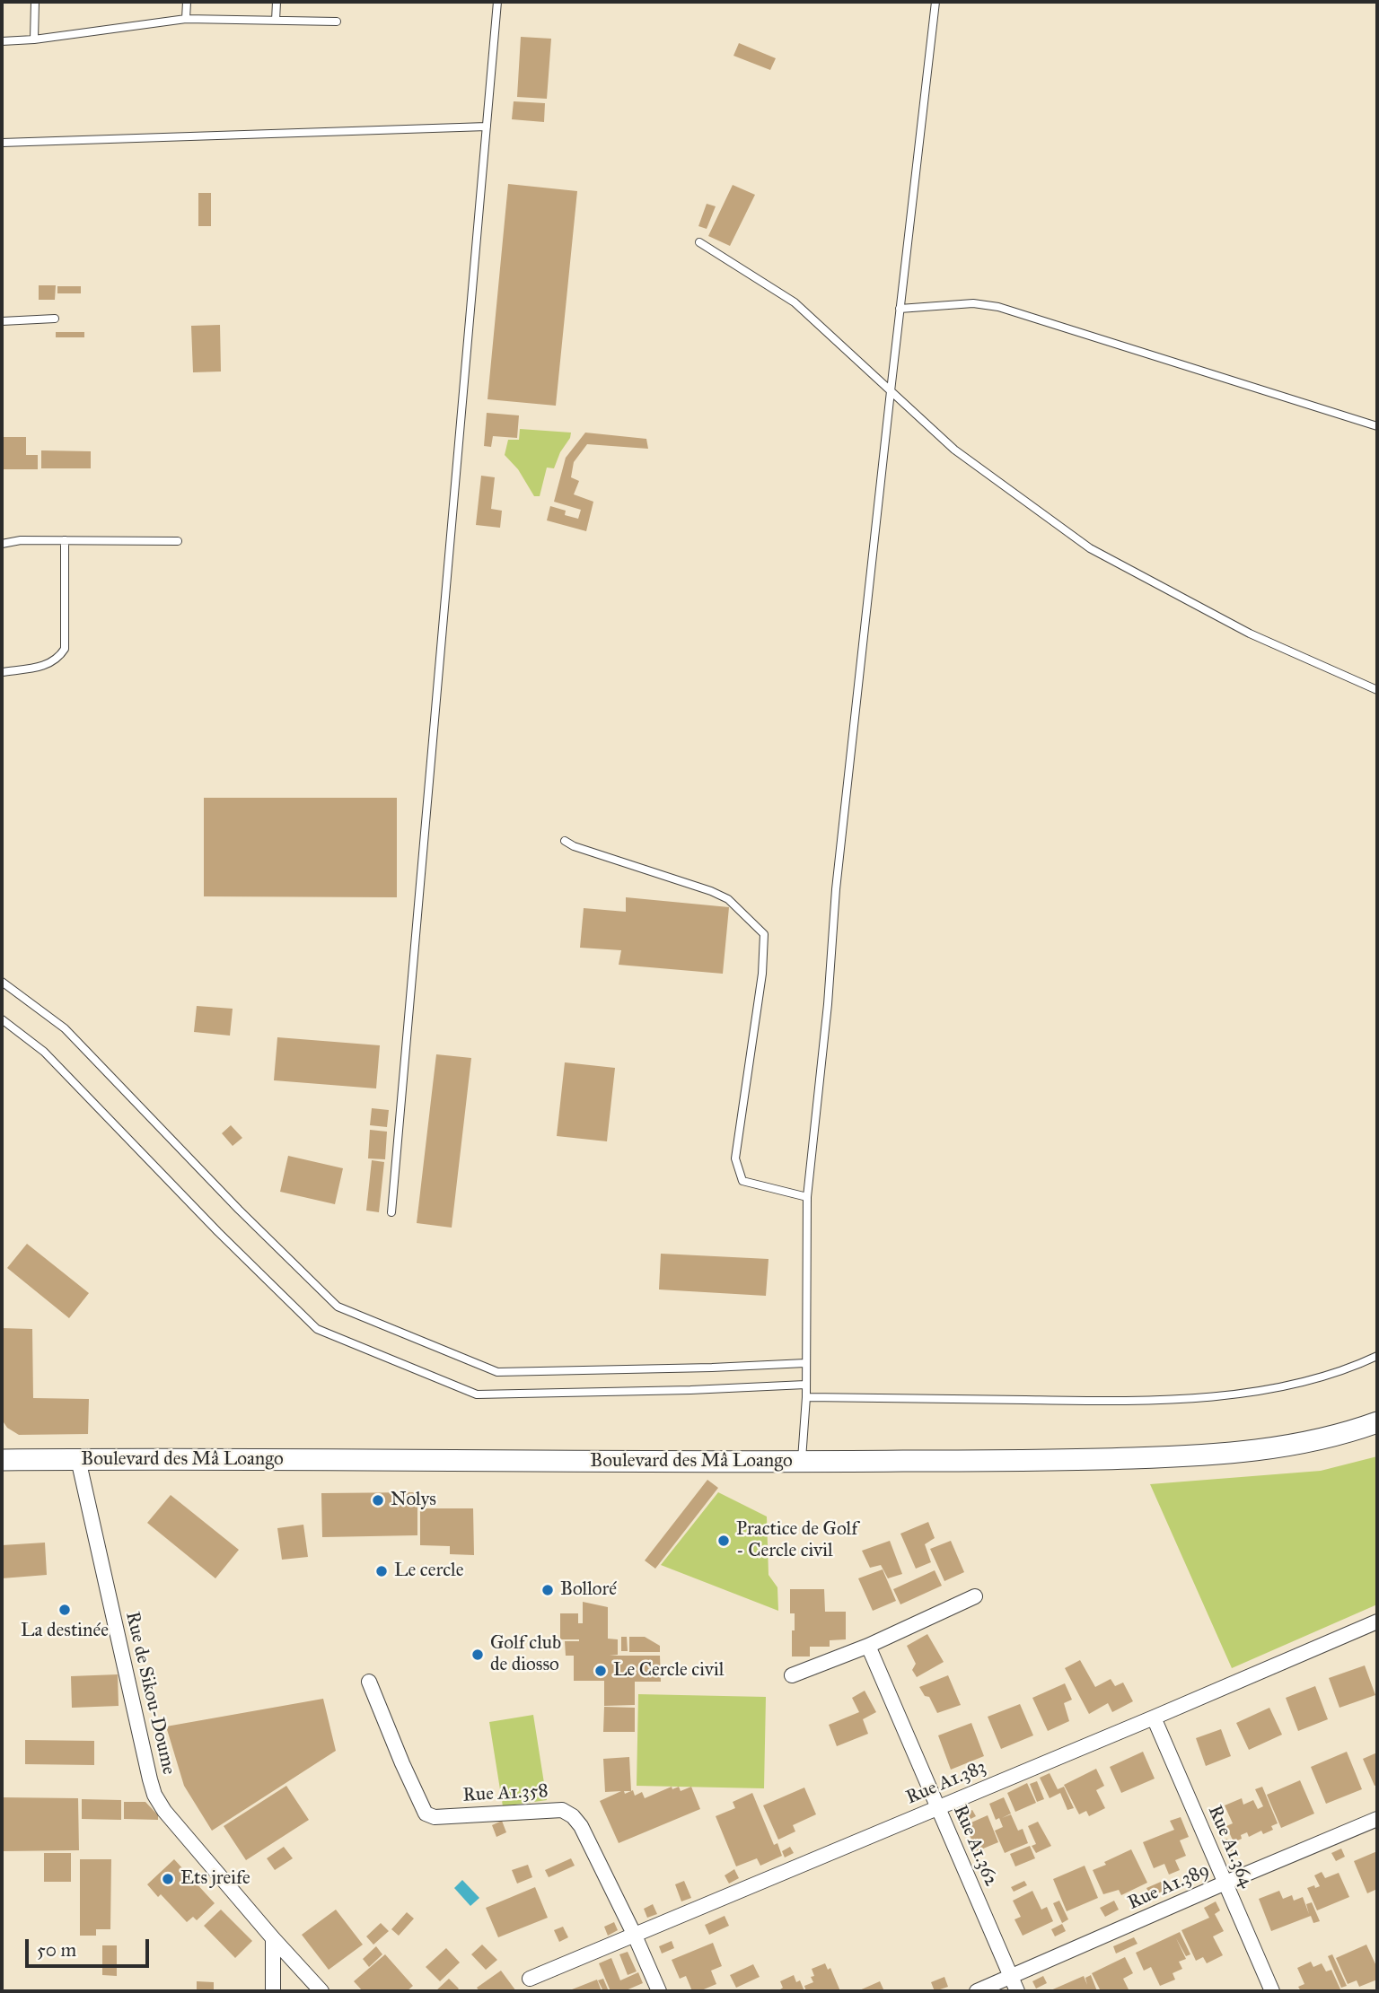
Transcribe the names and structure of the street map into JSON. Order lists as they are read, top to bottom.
{
  "streets": {
    "street": [
      "Boulevard des Mâ Loango",
      "Rue de Sikou-Doume",
      "Rue A1.383",
      "Rue A1.358",
      "Rue A1.362",
      "Rue A1.364",
      "Rue A1.389"
    ]
  },
  "crossings": [
    ["Boulevard des Mâ Loango", "Rue de Sikou-Doume"],
    ["Rue A1.383", "Rue A1.358"],
    ["Rue A1.383", "Rue A1.362"],
    ["Rue A1.383", "Rue A1.364"],
    ["Rue A1.362", "Rue A1.389"],
    ["Rue A1.364", "Rue A1.389"]
  ],
  "places": [
    "Nolys",
    "Practice de Golf - Cercle civil",
    "Le cercle",
    "Bolloré",
    "La destinée",
    "Golf club de diosso",
    "Le Cercle civil",
    "Ets jreife"
  ],
  "scale_bar": "50 m"
}
